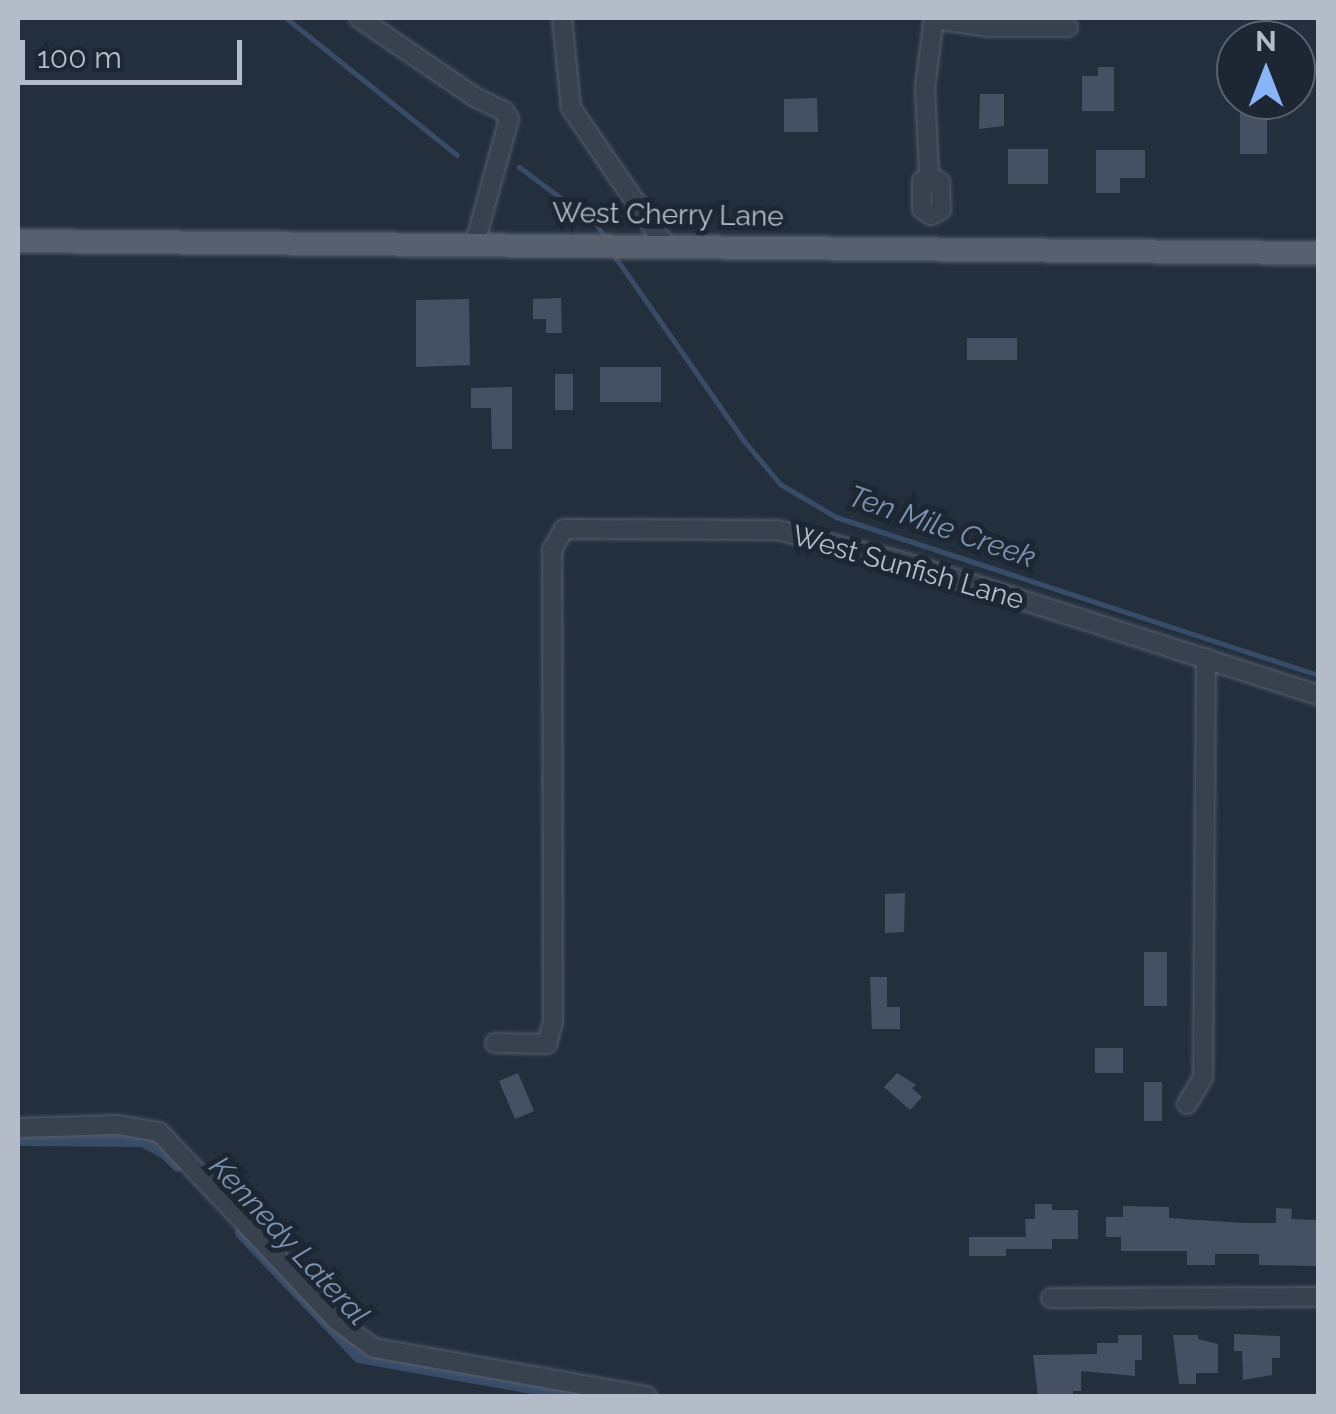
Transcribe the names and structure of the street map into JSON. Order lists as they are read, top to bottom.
{
  "streets": {
    "main road": ["West Cherry Lane"],
    "street": ["West Sunfish Lane"]
  },
  "water": ["Ten Mile Creek", "Kennedy Lateral"],
  "scale_bar": "100 m",
  "north": "top"
}
